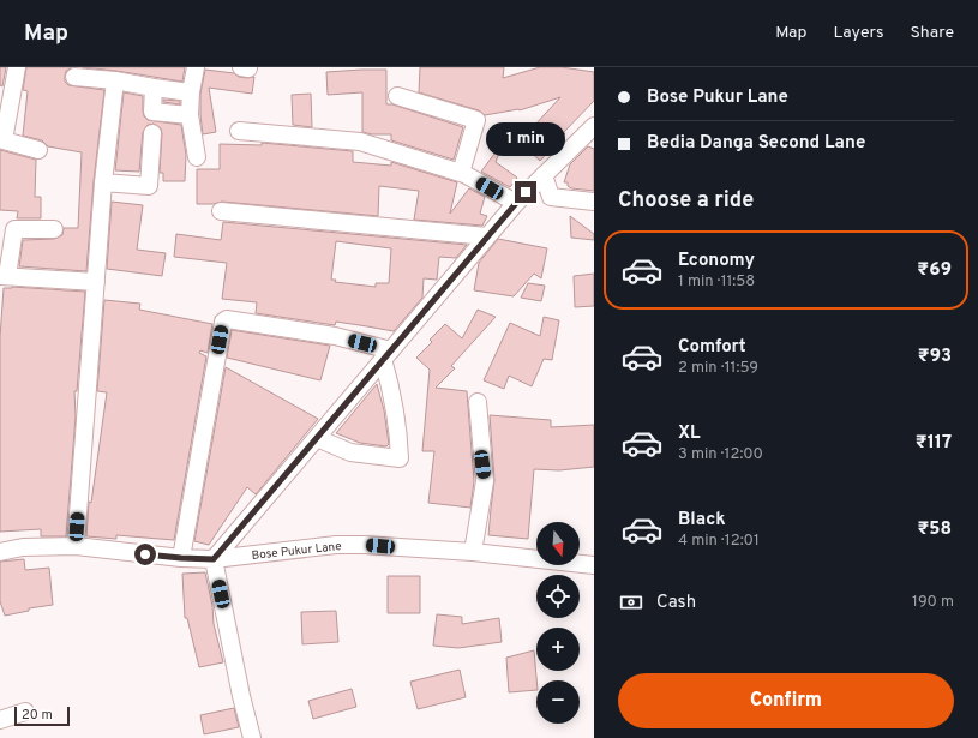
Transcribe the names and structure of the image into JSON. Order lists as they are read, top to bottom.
{
  "streets": {
    "street": ["Bose Pukur Lane"]
  },
  "scale_bar": "20 m",
  "north": "bottom",
  "page": {
    "header": "Map",
    "nav": ["Map", "Layers", "Share"],
    "banner": ["Bose Pukur Lane", "Bedia Danga Second Lane"],
    "bubble": "1 min",
    "heading": "Choose a ride",
    "list": [
      {
        "name": "Economy",
        "note": "1 min · 11:58",
        "value": "₹69"
      },
      {
        "name": "Comfort",
        "note": "2 min · 11:59",
        "value": "₹93"
      },
      {
        "name": "XL",
        "note": "3 min · 12:00",
        "value": "₹117"
      },
      {
        "name": "Black",
        "note": "4 min · 12:01",
        "value": "₹58"
      }
    ],
    "map_buttons": ["+", "−"],
    "pay": ["Cash", "190 m"],
    "buttons": "Confirm",
    "scale": "20 m"
  }
}
